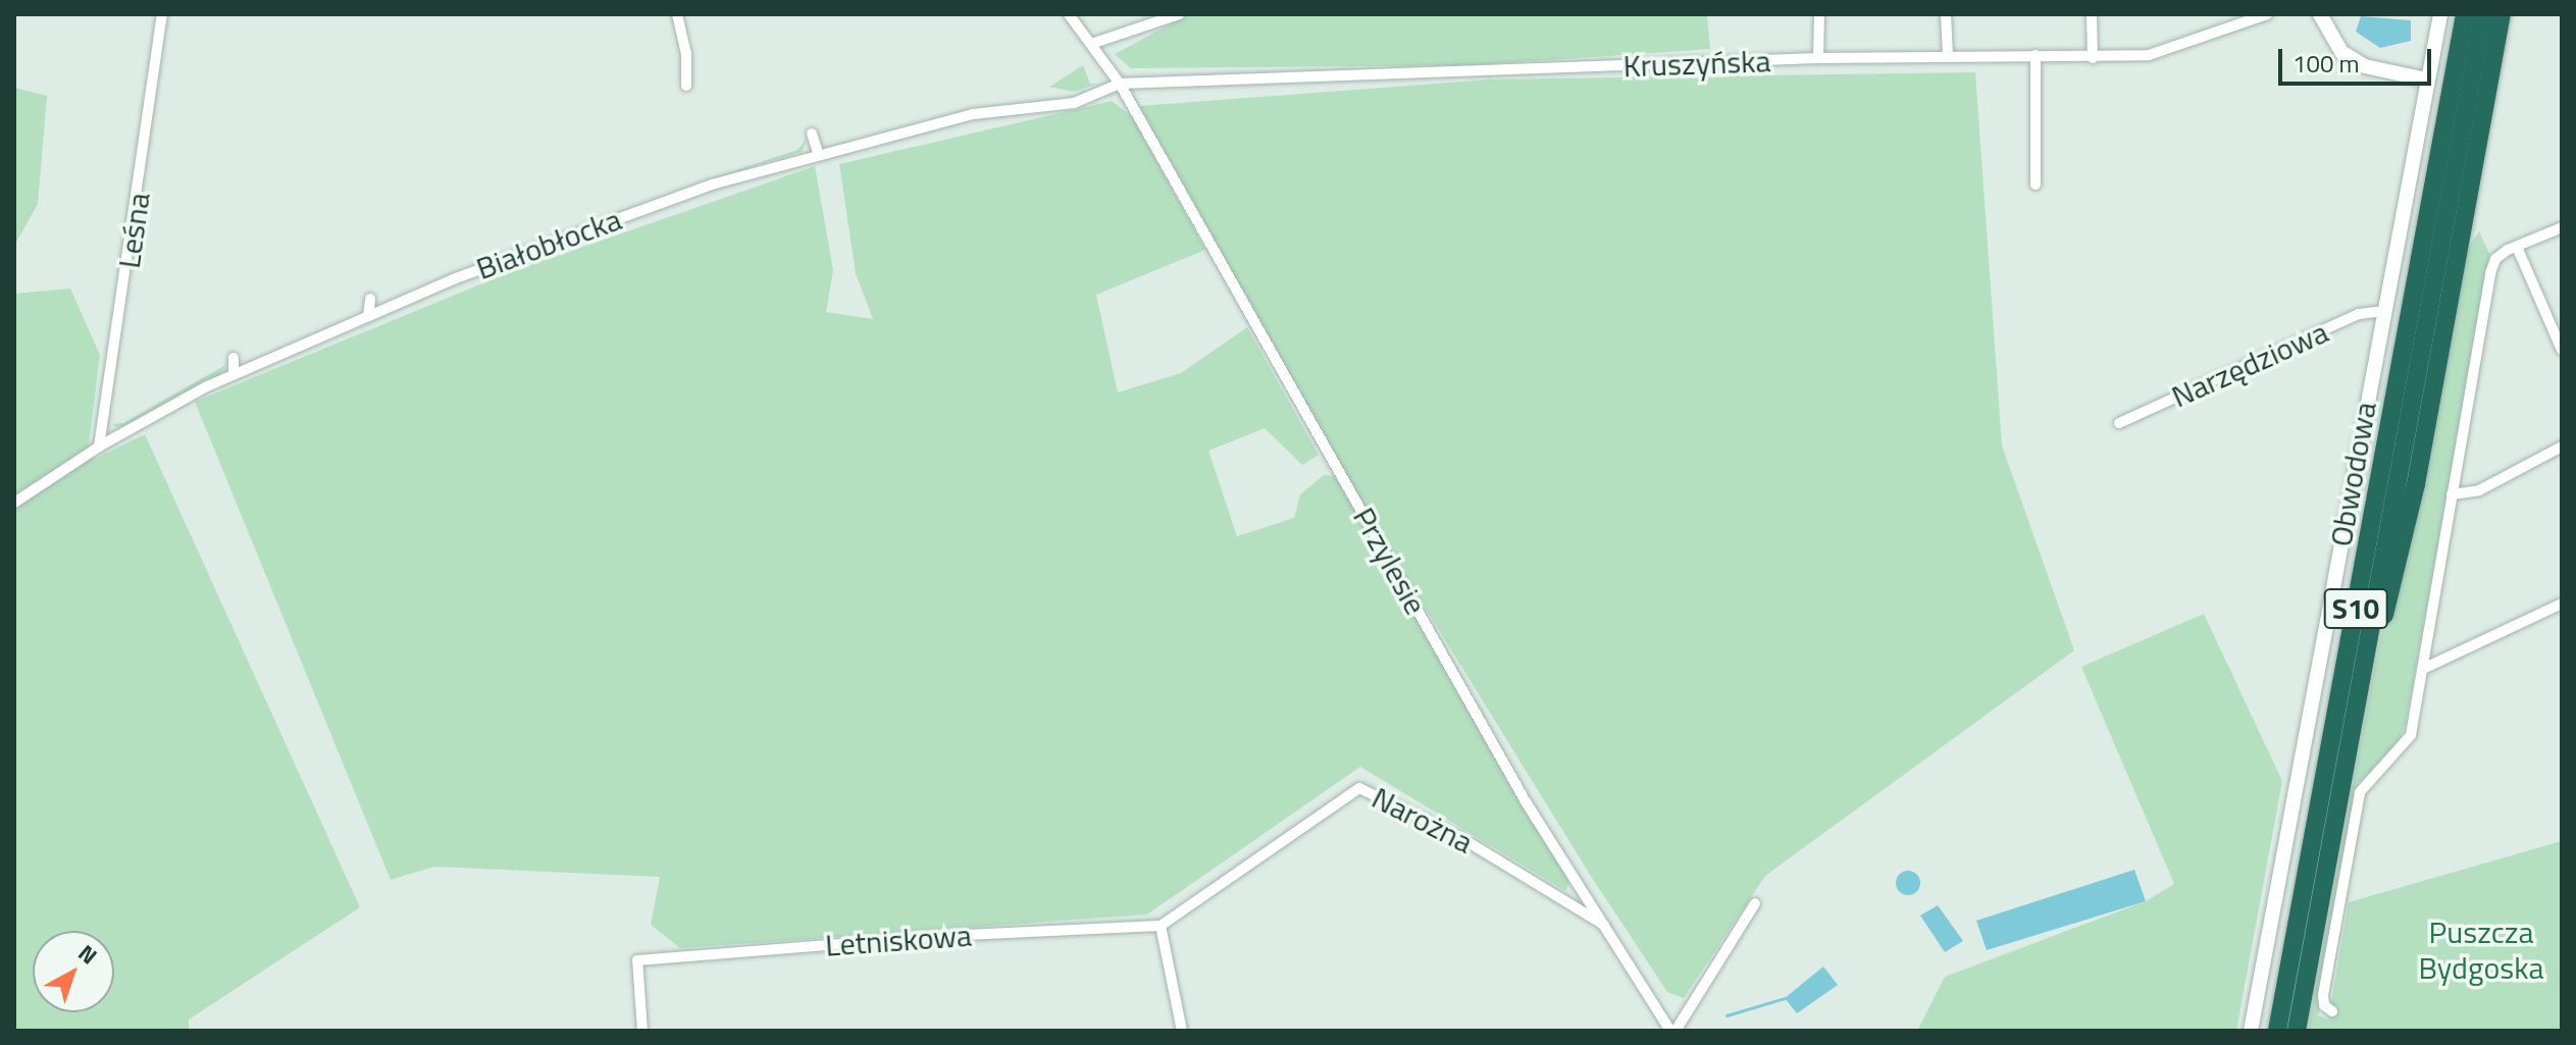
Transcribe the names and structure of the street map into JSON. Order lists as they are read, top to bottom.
{
  "streets": {
    "highway": ["S10"],
    "street": [
      "Kruszyńska",
      "Leśna",
      "Białobłocka",
      "Narzędziowa",
      "Obwodowa",
      "Przylesie",
      "Narożna",
      "Letniskowa"
    ]
  },
  "crossings": [
    ["Kruszyńska", "Białobłocka"],
    ["Kruszyńska", "Przylesie"],
    ["Leśna", "Białobłocka"],
    ["Białobłocka", "Przylesie"],
    ["Narzędziowa", "Obwodowa"],
    ["Przylesie", "Narożna"],
    ["Narożna", "Letniskowa"]
  ],
  "parks": ["Puszcza Bydgoska"],
  "scale_bar": "100 m",
  "north": "top right"
}
